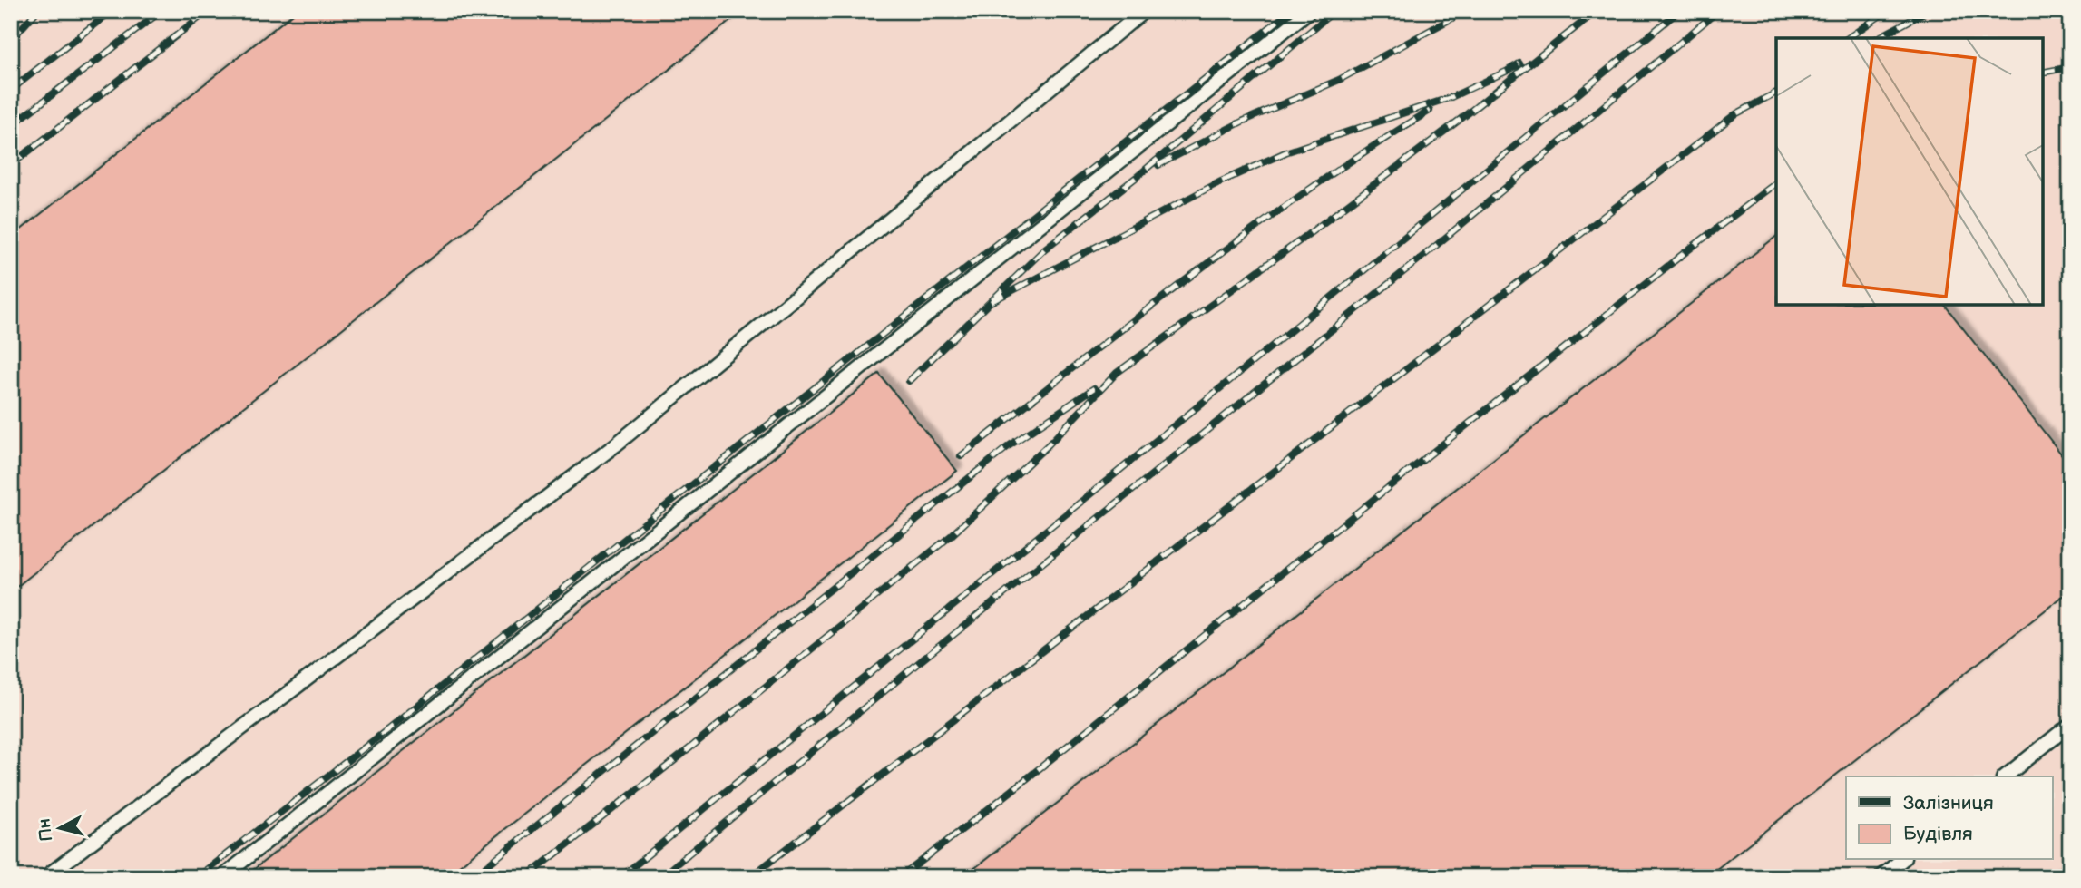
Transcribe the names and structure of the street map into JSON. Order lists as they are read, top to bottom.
{
  "legend": ["Залізниця", "Будівля"],
  "north": "left"
}
